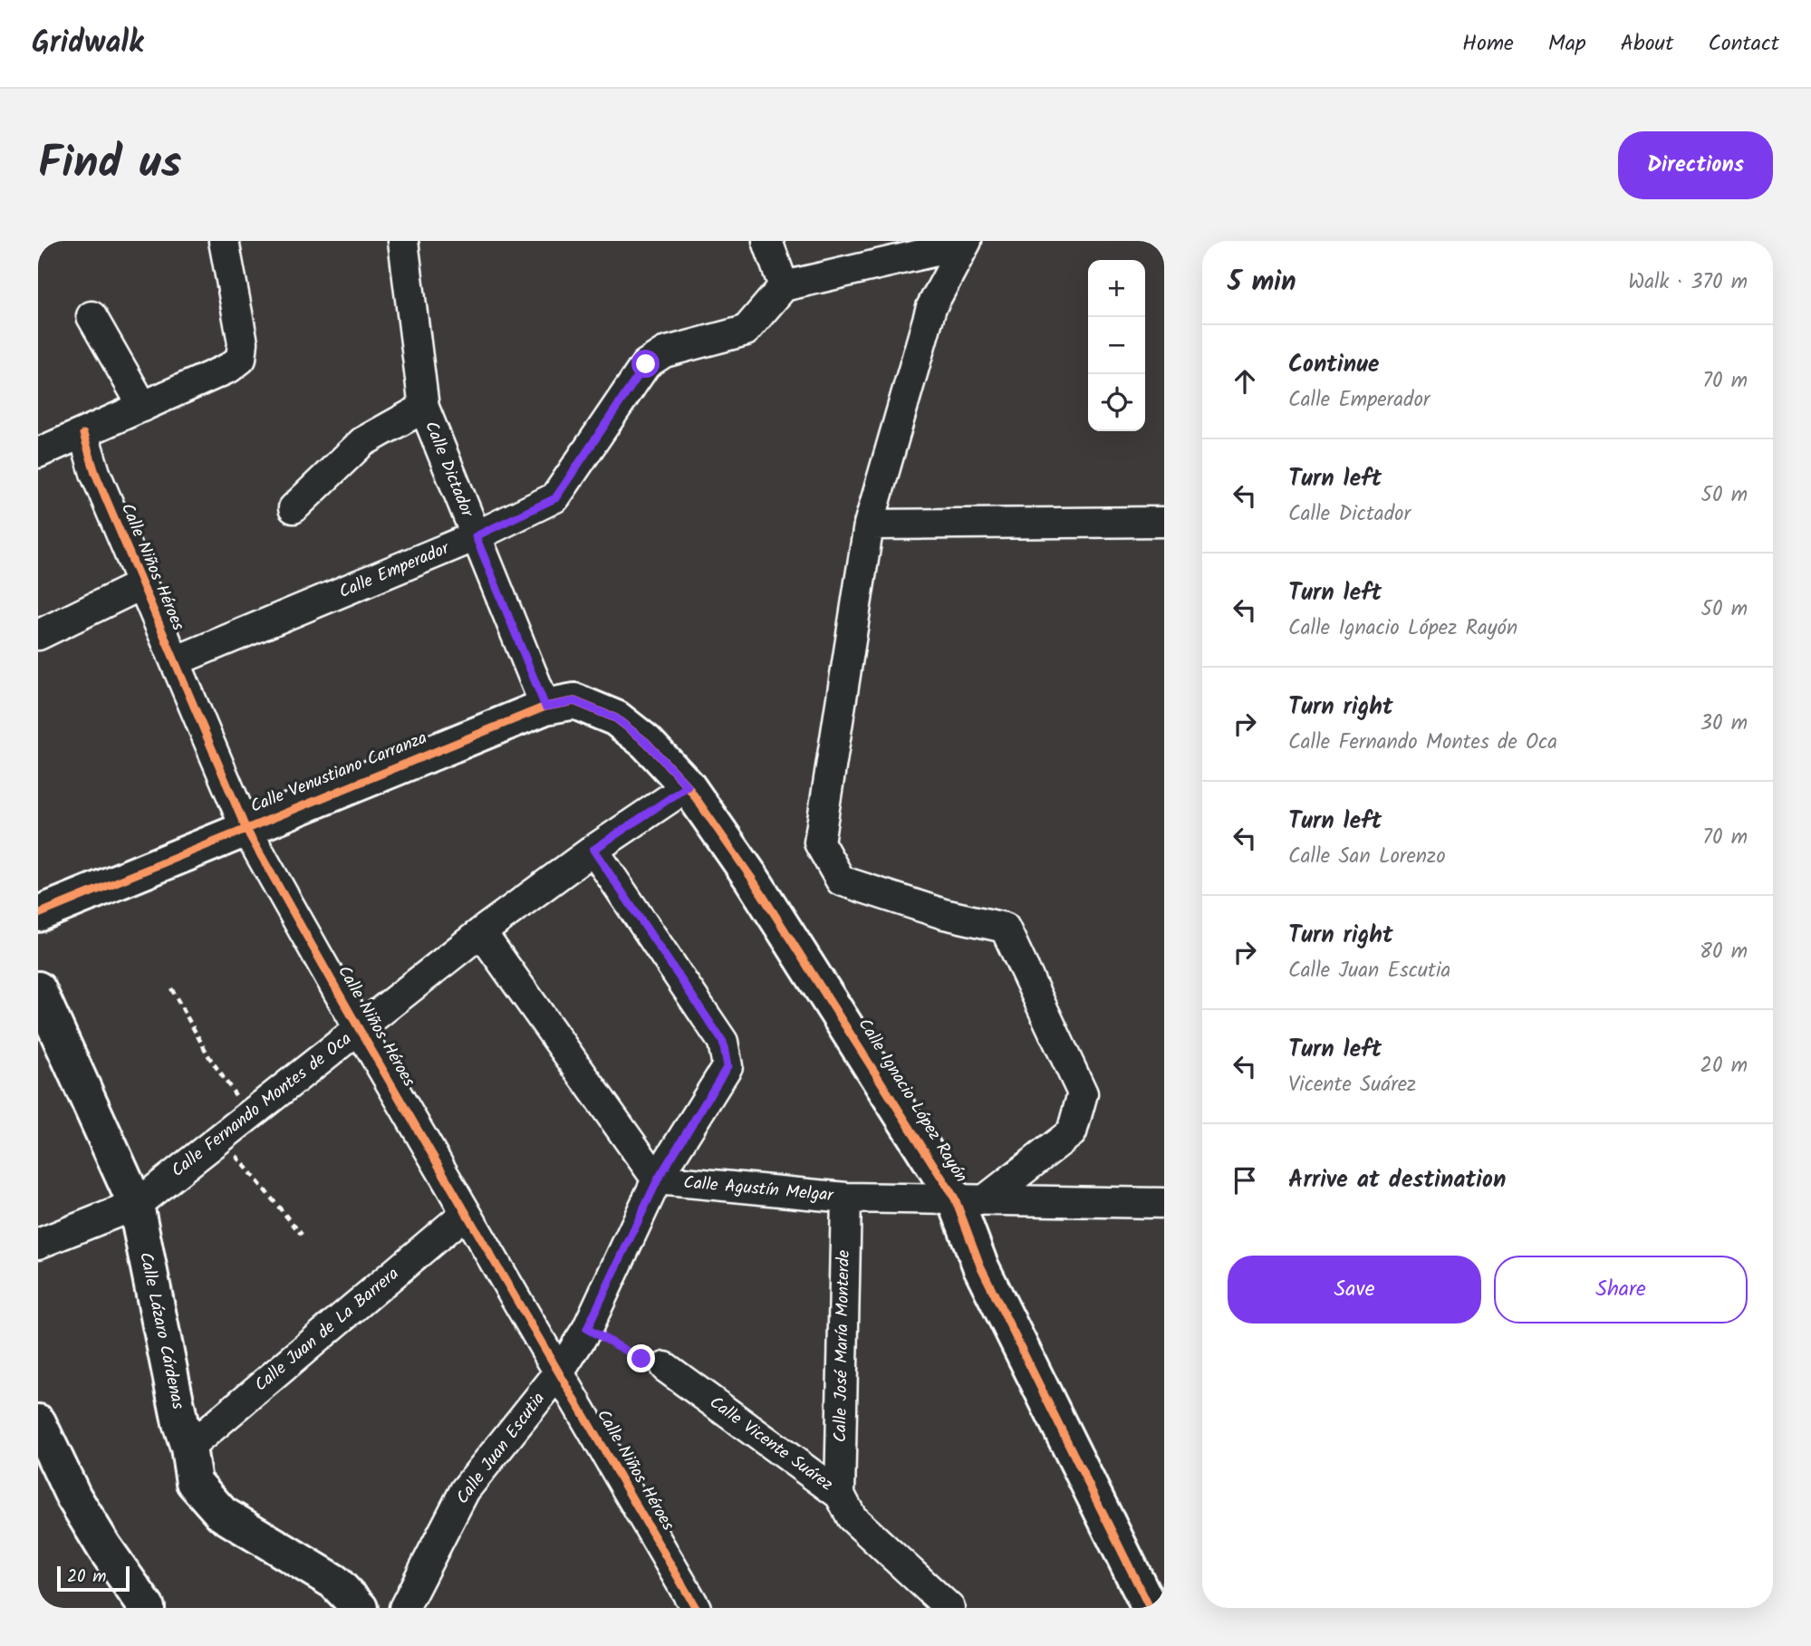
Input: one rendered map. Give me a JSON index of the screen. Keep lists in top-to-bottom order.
{
  "streets": {
    "street": [
      "Calle Dictador",
      "Calle Niños Héroes",
      "Calle Emperador",
      "Calle Venustiano Carranza",
      "Calle Ignacio López Rayón",
      "Calle Fernando Montes de Oca",
      "Calle Agustín Melgar",
      "Calle Juan de La Barrera",
      "Calle Lázaro Cárdenas",
      "Calle José María Monterde",
      "Calle Vicente Suárez",
      "Calle Juan Escutia"
    ]
  },
  "crossings": [
    ["Calle Dictador", "Calle Emperador"],
    ["Calle Dictador", "Calle Venustiano Carranza"],
    ["Calle Dictador", "Calle Ignacio López Rayón"],
    ["Calle Niños Héroes", "Calle Emperador"],
    ["Calle Niños Héroes", "Calle Venustiano Carranza"],
    ["Calle Niños Héroes", "Calle Fernando Montes de Oca"],
    ["Calle Niños Héroes", "Calle Juan de La Barrera"],
    ["Calle Niños Héroes", "Calle Juan Escutia"],
    ["Calle Venustiano Carranza", "Calle Ignacio López Rayón"],
    ["Calle Ignacio López Rayón", "Calle Fernando Montes de Oca"],
    ["Calle Ignacio López Rayón", "Calle Agustín Melgar"],
    ["Calle Fernando Montes de Oca", "Calle Lázaro Cárdenas"],
    ["Calle Fernando Montes de Oca", "Calle Juan Escutia"],
    ["Calle Agustín Melgar", "Calle José María Monterde"],
    ["Calle Agustín Melgar", "Calle Juan Escutia"],
    ["Calle Juan de La Barrera", "Calle Lázaro Cárdenas"],
    ["Calle José María Monterde", "Calle Vicente Suárez"]
  ],
  "scale_bar": "20 m",
  "page": {
    "header": "Gridwalk",
    "nav": [
      "Home",
      "Map",
      "About",
      "Contact"
    ],
    "title": "Find us",
    "buttons": [
      "Directions",
      ["Save", "Share"]
    ],
    "heading": ["5 min", "Walk · 370 m"],
    "map_buttons": ["+", "−"],
    "list": [
      ["Continue", "Calle Emperador", "70 m"],
      ["Turn left", "Calle Dictador", "50 m"],
      ["Turn left", "Calle Ignacio López Rayón", "50 m"],
      ["Turn right", "Calle Fernando Montes de Oca", "30 m"],
      ["Turn left", "Calle San Lorenzo", "70 m"],
      ["Turn right", "Calle Juan Escutia", "80 m"],
      ["Turn left", "Vicente Suárez", "20 m"],
      "Arrive at destination"
    ],
    "scale": "20 m"
  }
}
